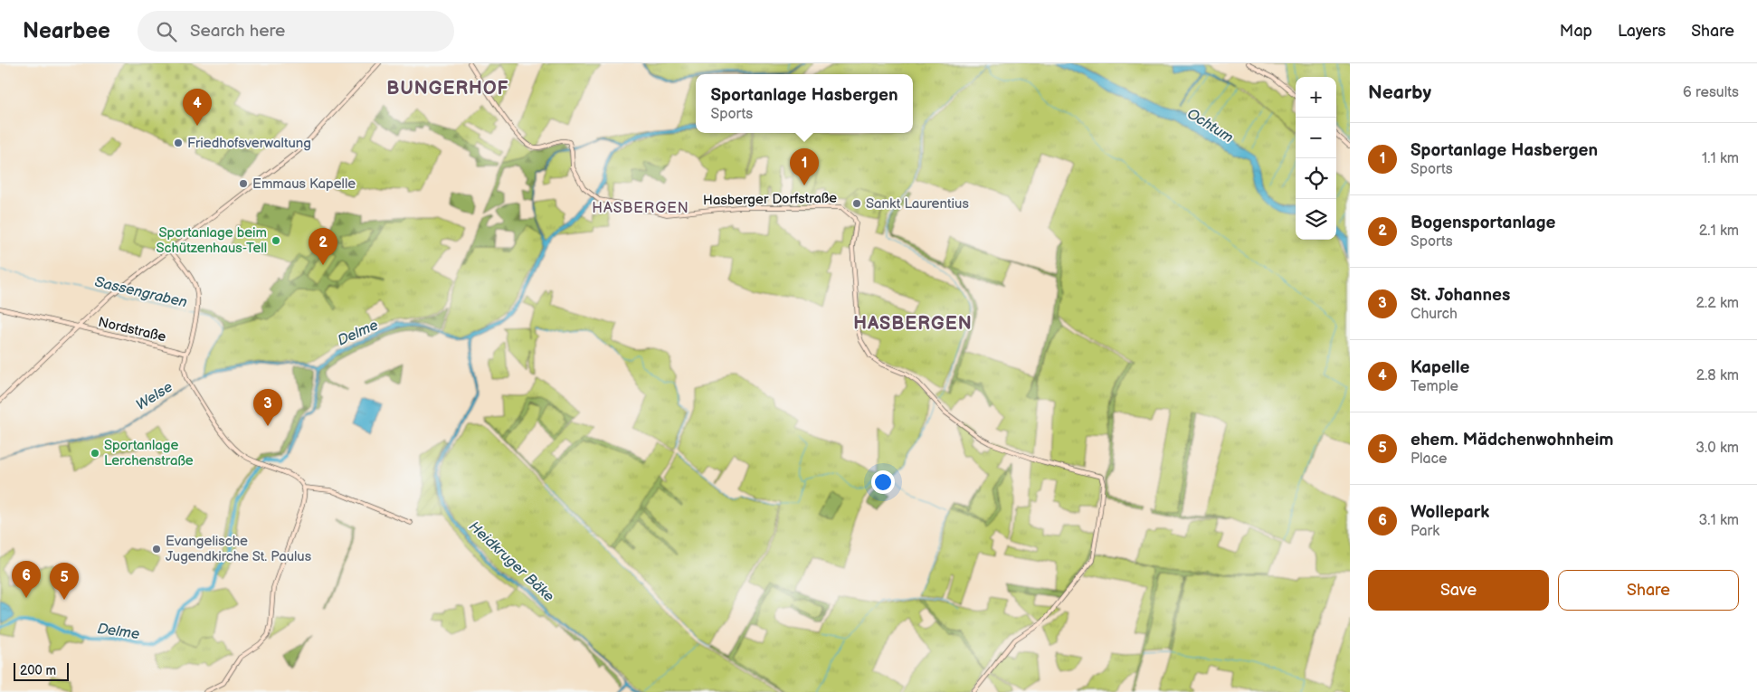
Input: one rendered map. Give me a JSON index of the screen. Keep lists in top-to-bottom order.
{
  "streets": {
    "street": ["Hasberger Dorfstraße", "Nordstraße"]
  },
  "districts": ["BUNGERHOF", "HASBERGEN", "HASBERGEN"],
  "water": [
    "Ochtum",
    "Sassengraben",
    "Delme",
    "Welse",
    "Heidkruger Bäke"
  ],
  "places": [
    "Friedhofsverwaltung",
    "Emmaus Kapelle",
    "Sankt Laurentius",
    "Sportanlage beim Schützenhaus-Tell",
    "Sportanlage Lerchenstraße",
    "Evangelische Jugendkirche St. Paulus"
  ],
  "scale_bar": "200 m",
  "page": {
    "header": "Nearbee",
    "search": "Search here",
    "nav": ["Map", "Layers", "Share"],
    "heading": ["Nearby", "6 results"],
    "popup": ["Sportanlage Hasbergen", "Sports"],
    "map_buttons": ["+", "−"],
    "pins": [
      "4",
      "1",
      "2",
      "3",
      "6",
      "5"
    ],
    "list": [
      {
        "mark": "1",
        "name": "Sportanlage Hasbergen",
        "note": "Sports",
        "value": "1.1 km"
      },
      {
        "mark": "2",
        "name": "Bogensportanlage",
        "note": "Sports",
        "value": "2.1 km"
      },
      {
        "mark": "3",
        "name": "St. Johannes",
        "note": "Church",
        "value": "2.2 km"
      },
      {
        "mark": "4",
        "name": "Kapelle",
        "note": "Temple",
        "value": "2.8 km"
      },
      {
        "mark": "5",
        "name": "ehem. Mädchenwohnheim",
        "note": "Place",
        "value": "3.0 km"
      },
      {
        "mark": "6",
        "name": "Wollepark",
        "note": "Park",
        "value": "3.1 km"
      }
    ],
    "buttons": ["Save", "Share"],
    "scale": "200 m"
  }
}
